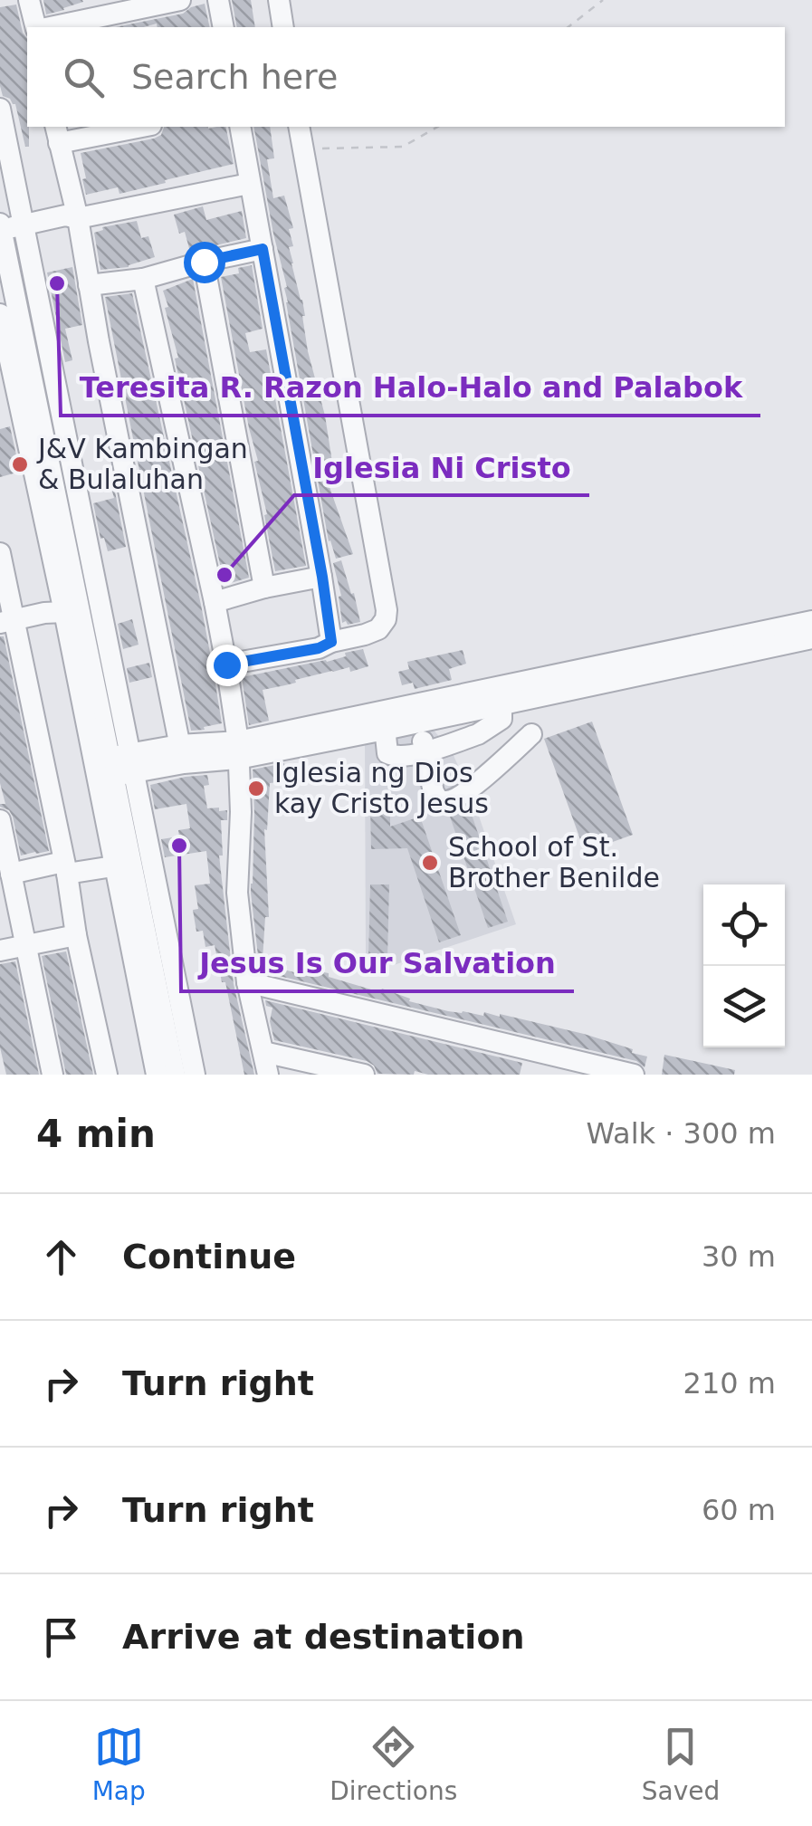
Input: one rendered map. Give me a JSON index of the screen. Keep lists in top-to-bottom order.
{
  "places": [
    "Teresita R. Razon Halo-Halo and Palabok",
    "J&V Kambingan & Bulaluhan",
    "Iglesia Ni Cristo",
    "Iglesia ng Dios kay Cristo Jesus",
    "Jesus Is Our Salvation",
    "School of St. Brother Benilde"
  ],
  "page": {
    "search": "Search here",
    "heading": ["4 min", "Walk · 300 m"],
    "list": [
      ["Continue", "30 m"],
      ["Turn right", "210 m"],
      ["Turn right", "60 m"],
      "Arrive at destination"
    ],
    "nav": ["Map", "Directions", "Saved"]
  }
}
